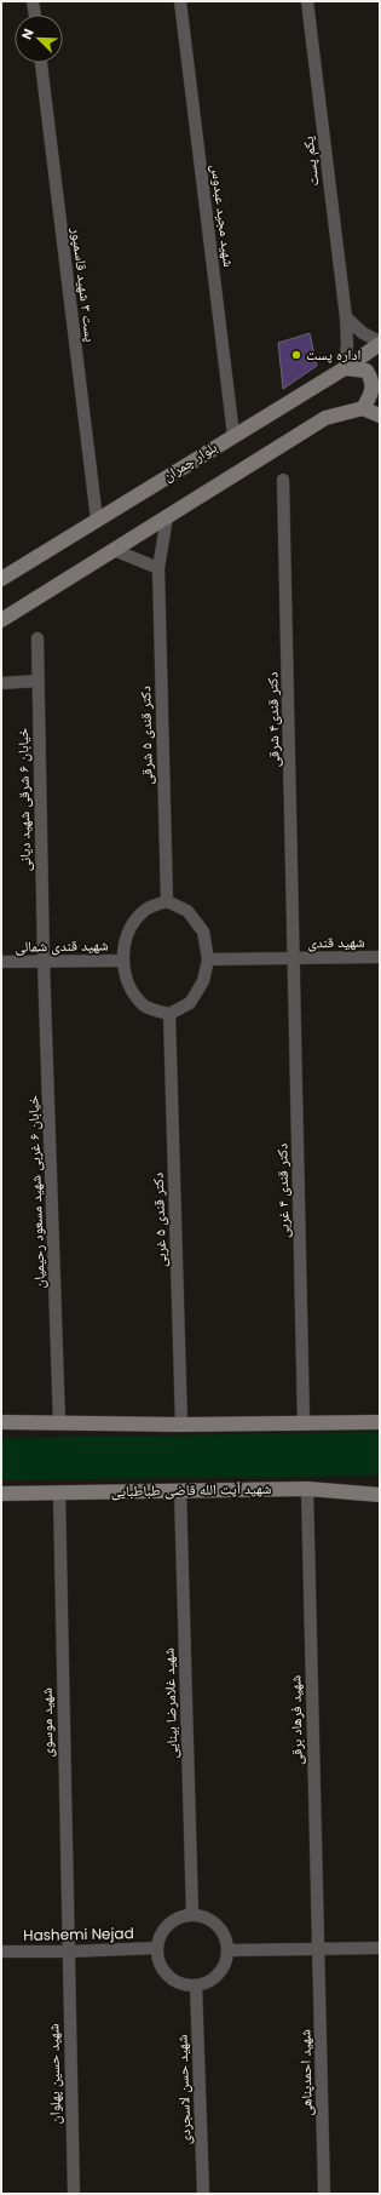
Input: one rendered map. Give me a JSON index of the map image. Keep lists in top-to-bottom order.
{
  "streets": {
    "main road": ["بلوار چمران", "شهید آیت الله قاضی طباطبایی"],
    "street": [
      "یکم پست",
      "شهید مجید عبدوس",
      "پست ۳ شهید قاسمپور",
      "دکتر قندی۴ شرقی",
      "دکتر قندی ۵ شرقی",
      "خیابان ۶ شرقی شهید دیانی",
      "شهید قندی",
      "شهید قندی شمالی",
      "دکتر قندی ۴ غربی",
      "خیابان ۶ غربی شهید مسعود رحیمیان",
      "دکتر قندی ۵ غربی",
      "شهید غلامرضا بینایی",
      "شهید فرهاد برقی",
      "شهید موسوی",
      "Hashemi Nejad",
      "شهید احمدپناهی",
      "شهید حسین پهلوان",
      "شهید حسن لاسجردی"
    ]
  },
  "crossings": [
    ["یکم پست", "بلوار چمران"],
    ["شهید مجید عبدوس", "بلوار چمران"],
    ["پست ۳ شهید قاسمپور", "بلوار چمران"],
    ["دکتر قندی۴ شرقی", "شهید قندی"],
    ["دکتر قندی۴ شرقی", "دکتر قندی ۴ غربی"],
    ["دکتر قندی ۵ شرقی", "شهید قندی"],
    ["دکتر قندی ۵ شرقی", "شهید قندی شمالی"],
    ["دکتر قندی ۵ شرقی", "دکتر قندی ۵ غربی"],
    ["خیابان ۶ شرقی شهید دیانی", "شهید قندی شمالی"],
    ["خیابان ۶ شرقی شهید دیانی", "خیابان ۶ غربی شهید مسعود رحیمیان"],
    ["شهید قندی", "شهید قندی شمالی"],
    ["شهید قندی", "دکتر قندی ۴ غربی"],
    ["شهید قندی", "دکتر قندی ۵ غربی"],
    ["شهید قندی شمالی", "خیابان ۶ غربی شهید مسعود رحیمیان"],
    ["شهید قندی شمالی", "دکتر قندی ۵ غربی"],
    ["شهید آیت الله قاضی طباطبایی", "شهید غلامرضا بینایی"],
    ["شهید آیت الله قاضی طباطبایی", "شهید فرهاد برقی"],
    ["شهید آیت الله قاضی طباطبایی", "شهید موسوی"],
    ["شهید غلامرضا بینایی", "Hashemi Nejad"],
    ["شهید غلامرضا بینایی", "شهید حسن لاسجردی"],
    ["شهید فرهاد برقی", "شهید احمدپناهی"],
    ["شهید موسوی", "Hashemi Nejad"],
    ["شهید موسوی", "شهید حسین پهلوان"],
    ["Hashemi Nejad", "شهید حسین پهلوان"],
    ["Hashemi Nejad", "شهید حسن لاسجردی"]
  ],
  "places": ["اداره پست"],
  "north": "top left"
}
